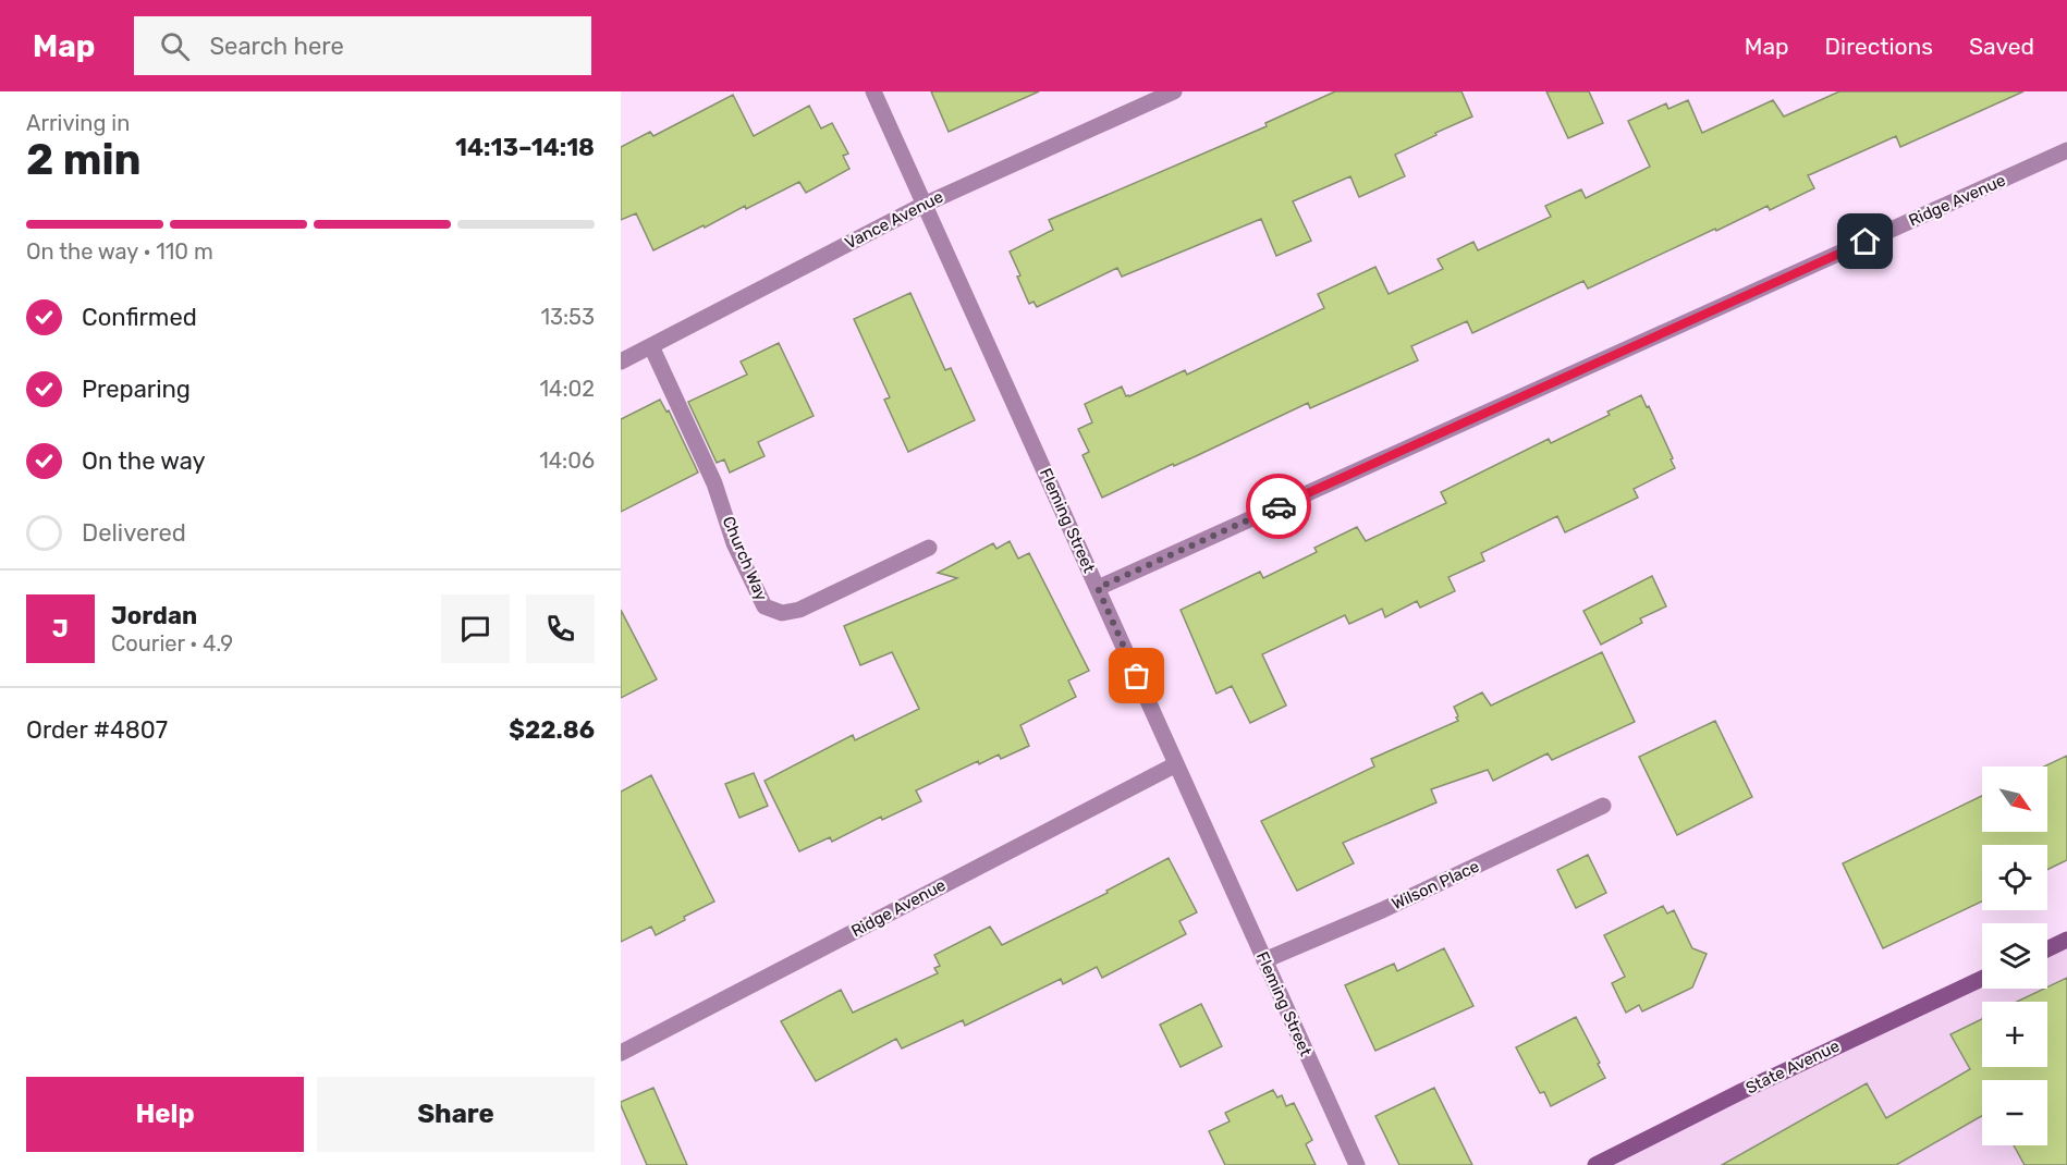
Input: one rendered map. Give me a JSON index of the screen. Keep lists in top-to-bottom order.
{
  "streets": {
    "street": [
      "Ridge Avenue",
      "Vance Avenue",
      "Fleming Street",
      "Church Way",
      "Wilson Place",
      "State Avenue"
    ]
  },
  "crossings": [
    ["Ridge Avenue", "Fleming Street"],
    ["Vance Avenue", "Fleming Street"],
    ["Vance Avenue", "Church Way"],
    ["Fleming Street", "Wilson Place"]
  ],
  "north": "bottom right",
  "page": {
    "header": "Map",
    "search": "Search here",
    "nav": ["Map", "Directions", "Saved"],
    "heading": ["2 min", "Arriving in", "14:13–14:18"],
    "panel": [
      "Jordan",
      "Courier · 4.9",
      "Order #4807",
      "$22.86"
    ],
    "bar": "On the way · 110 m",
    "list": [
      ["Confirmed", "13:53"],
      ["Preparing", "14:02"],
      ["On the way", "14:06"],
      "Delivered"
    ],
    "round": "J",
    "map_buttons": ["+", "−"],
    "buttons": ["Help", "Share"]
  }
}
